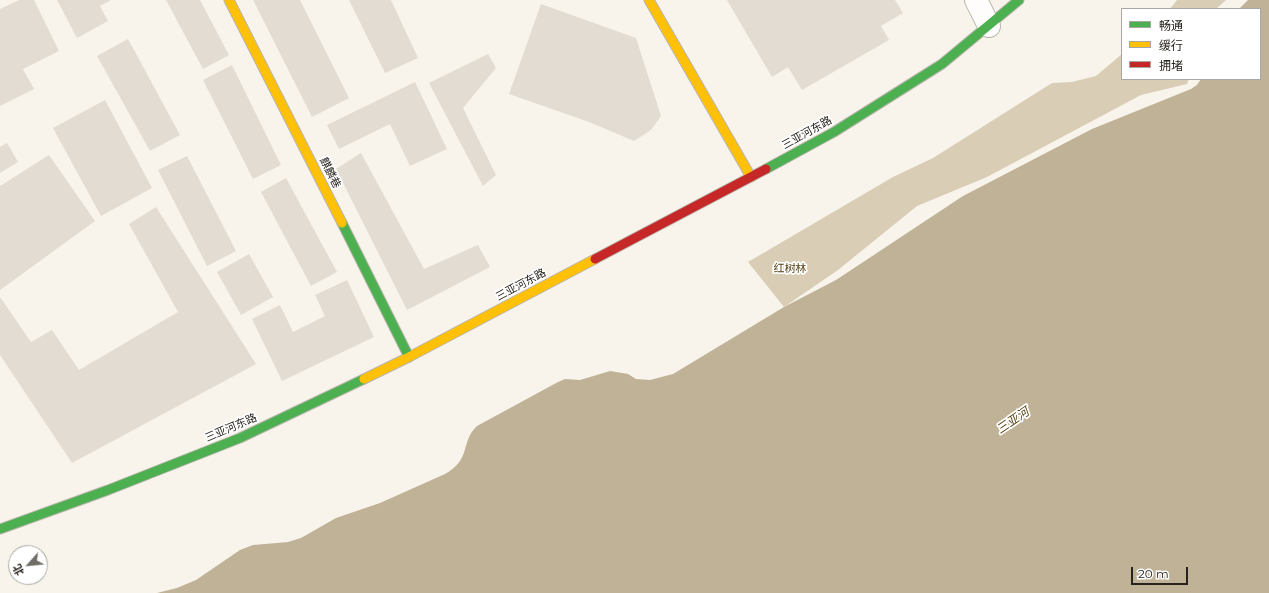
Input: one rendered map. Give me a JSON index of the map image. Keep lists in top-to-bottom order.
{
  "streets": {
    "street": ["三亚河东路", "麒麟巷"]
  },
  "crossings": [
    ["三亚河东路", "麒麟巷"]
  ],
  "water": ["三亚河"],
  "parks": ["红树林"],
  "legend": ["畅通", "缓行", "拥堵"],
  "scale_bar": "20 m",
  "north": "bottom left"
}
